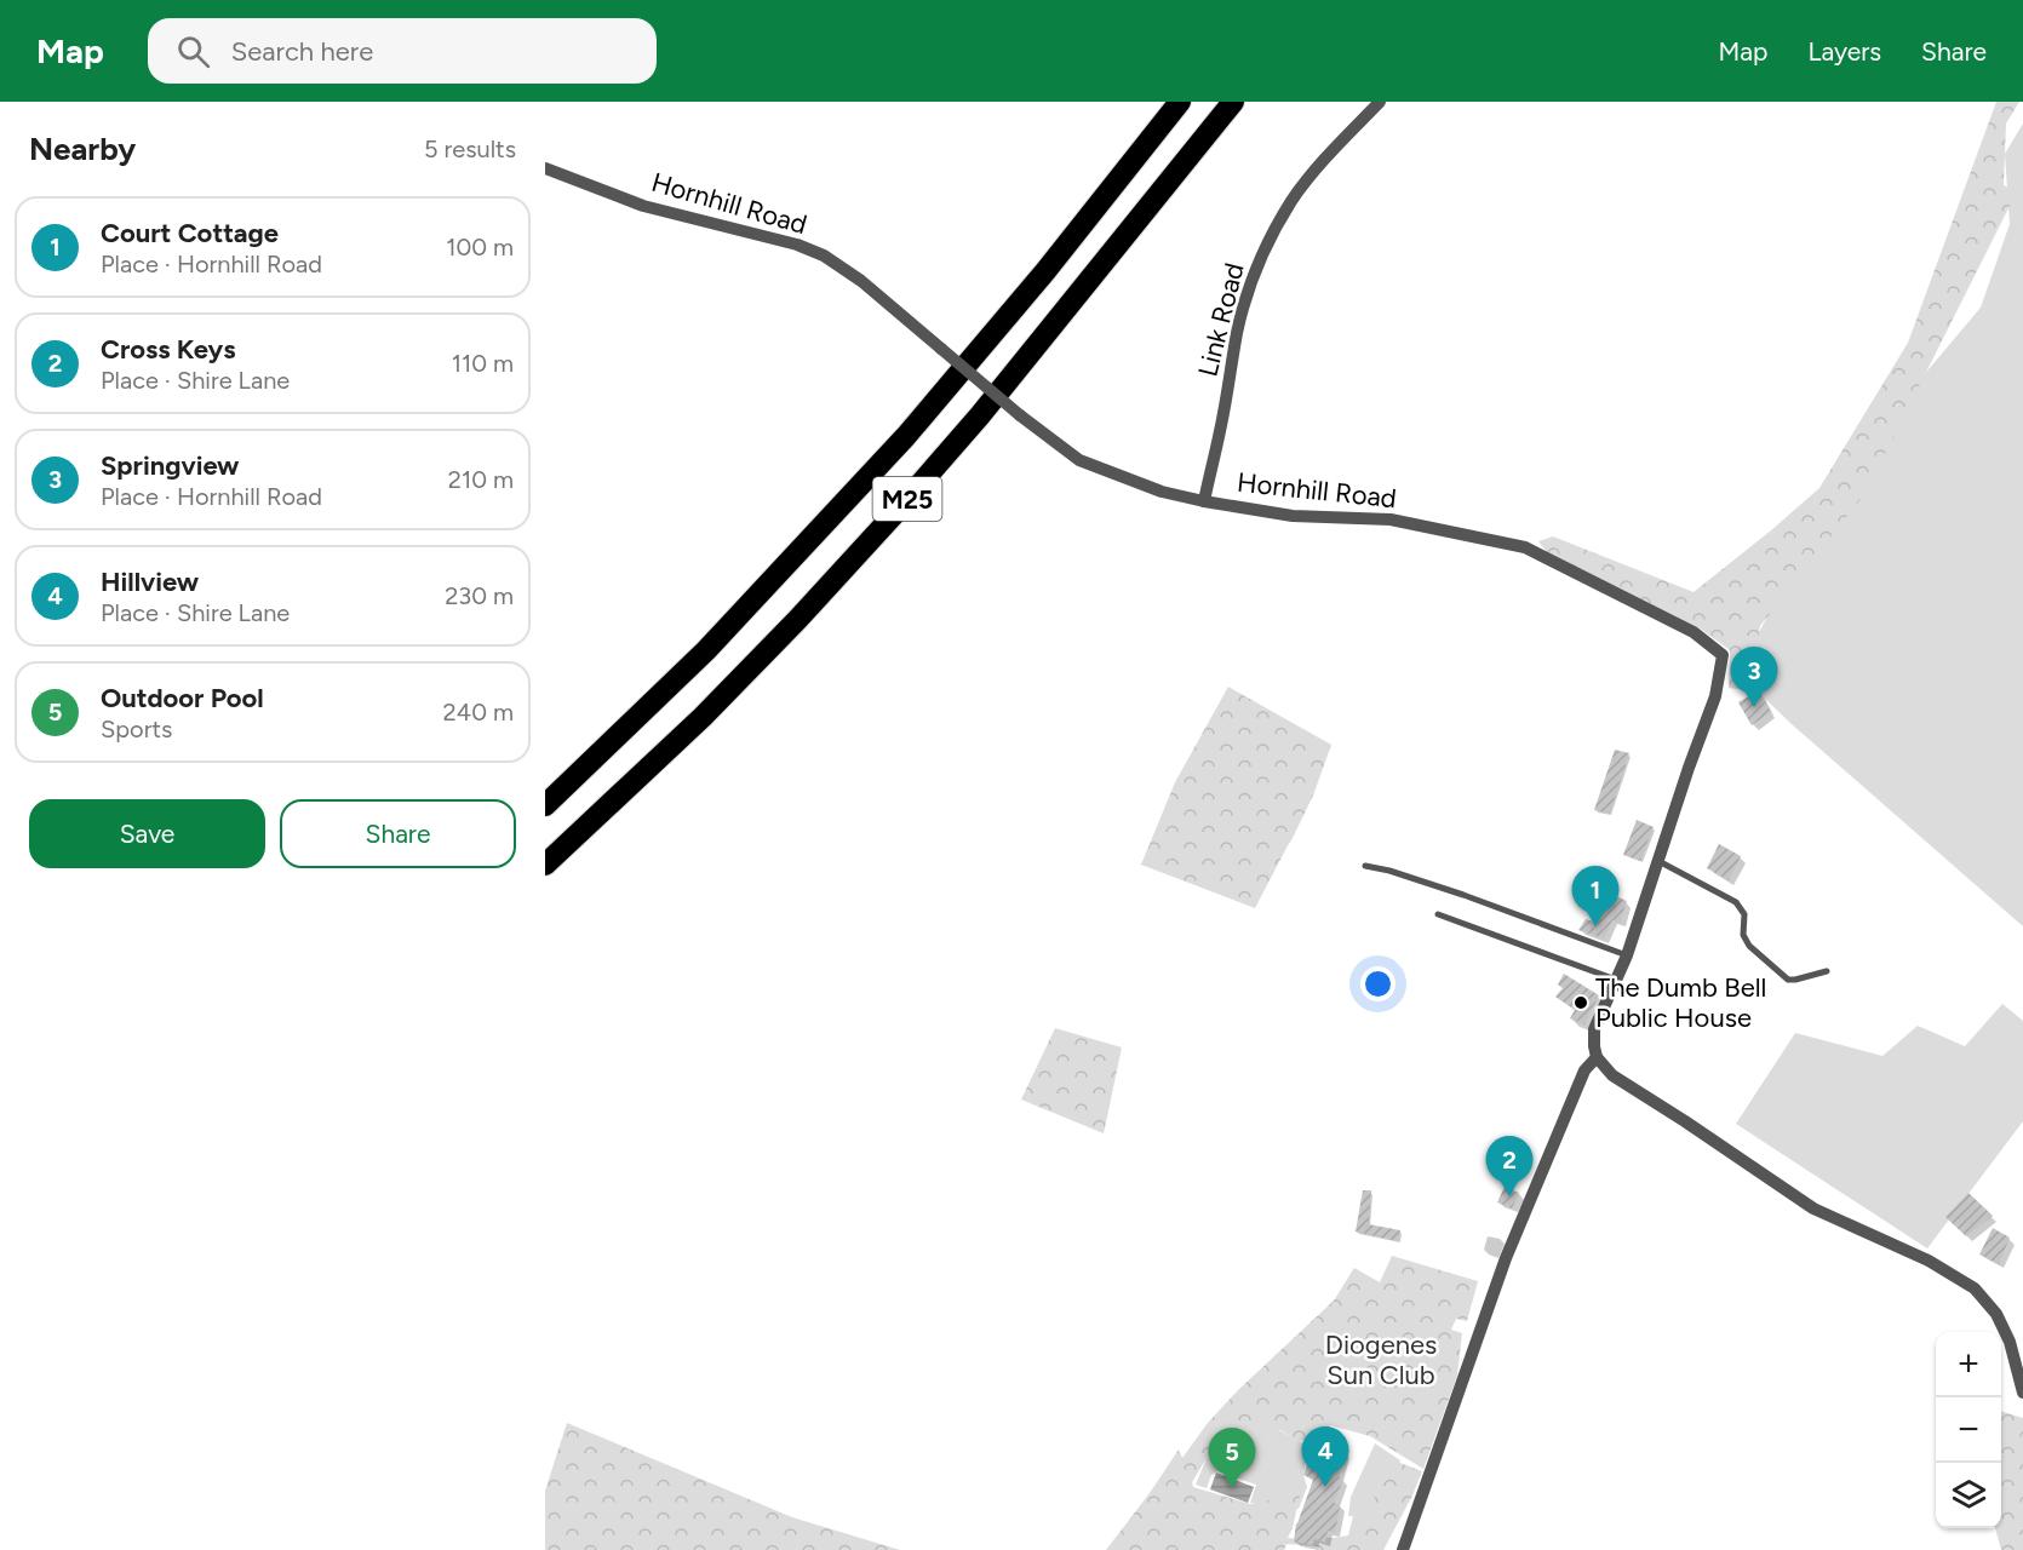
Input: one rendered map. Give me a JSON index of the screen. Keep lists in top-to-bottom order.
{
  "streets": {
    "highway": ["M25"],
    "street": ["Hornhill Road", "Link Road"]
  },
  "crossings": [
    ["Hornhill Road", "Link Road"]
  ],
  "parks": ["Diogenes Sun Club"],
  "places": ["The Dumb Bell Public House"],
  "page": {
    "header": "Map",
    "search": "Search here",
    "nav": ["Map", "Layers", "Share"],
    "heading": ["Nearby", "5 results"],
    "list": [
      {
        "mark": "1",
        "name": "Court Cottage",
        "note": "Place · Hornhill Road",
        "value": "100 m"
      },
      {
        "mark": "2",
        "name": "Cross Keys",
        "note": "Place · Shire Lane",
        "value": "110 m"
      },
      {
        "mark": "3",
        "name": "Springview",
        "note": "Place · Hornhill Road",
        "value": "210 m"
      },
      {
        "mark": "4",
        "name": "Hillview",
        "note": "Place · Shire Lane",
        "value": "230 m"
      },
      {
        "mark": "5",
        "name": "Outdoor Pool",
        "note": "Sports",
        "value": "240 m"
      }
    ],
    "pins": [
      "3",
      "1",
      "2",
      "4",
      "5"
    ],
    "buttons": ["Save", "Share"],
    "map_buttons": ["+", "−"]
  }
}
